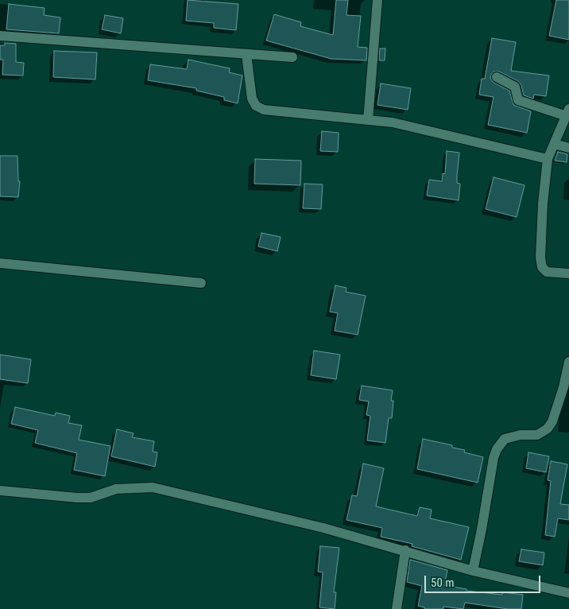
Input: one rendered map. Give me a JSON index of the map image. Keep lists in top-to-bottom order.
{
  "scale_bar": "50 m"
}
